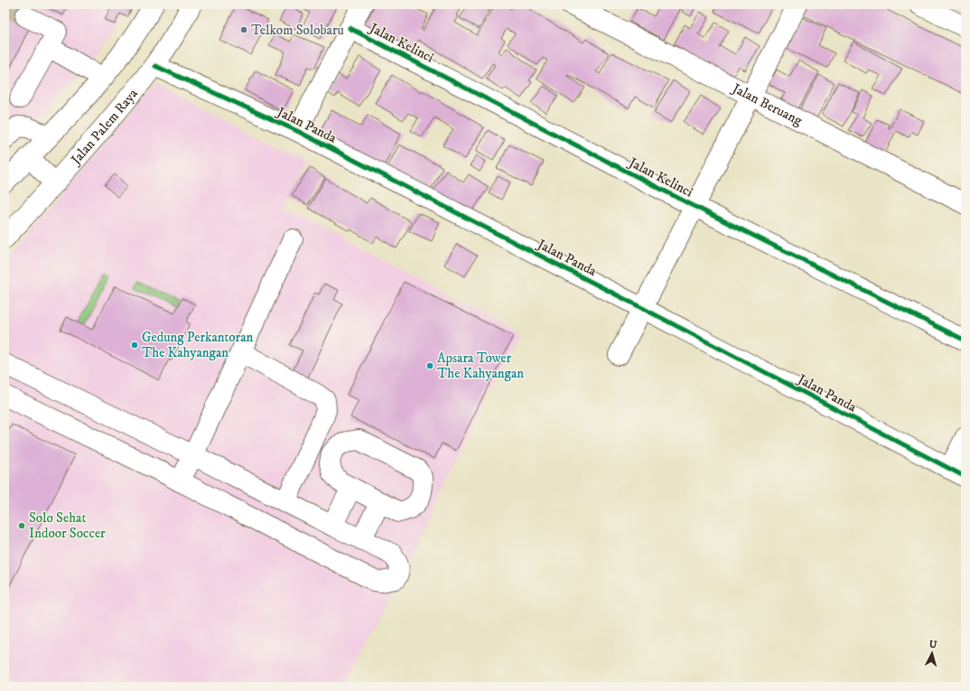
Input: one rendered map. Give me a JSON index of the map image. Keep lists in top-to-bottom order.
{
  "streets": {
    "street": [
      "Jalan Kelinci",
      "Jalan Beruang",
      "Jalan Panda",
      "Jalan Palem Raya"
    ]
  },
  "crossings": [
    ["Jalan Panda", "Jalan Palem Raya"]
  ],
  "places": [
    "Telkom Solobaru",
    "Gedung Perkantoran The Kahyangan",
    "Apsara Tower The Kahyangan",
    "Solo Sehat Indoor Soccer"
  ],
  "north": "top"
}
